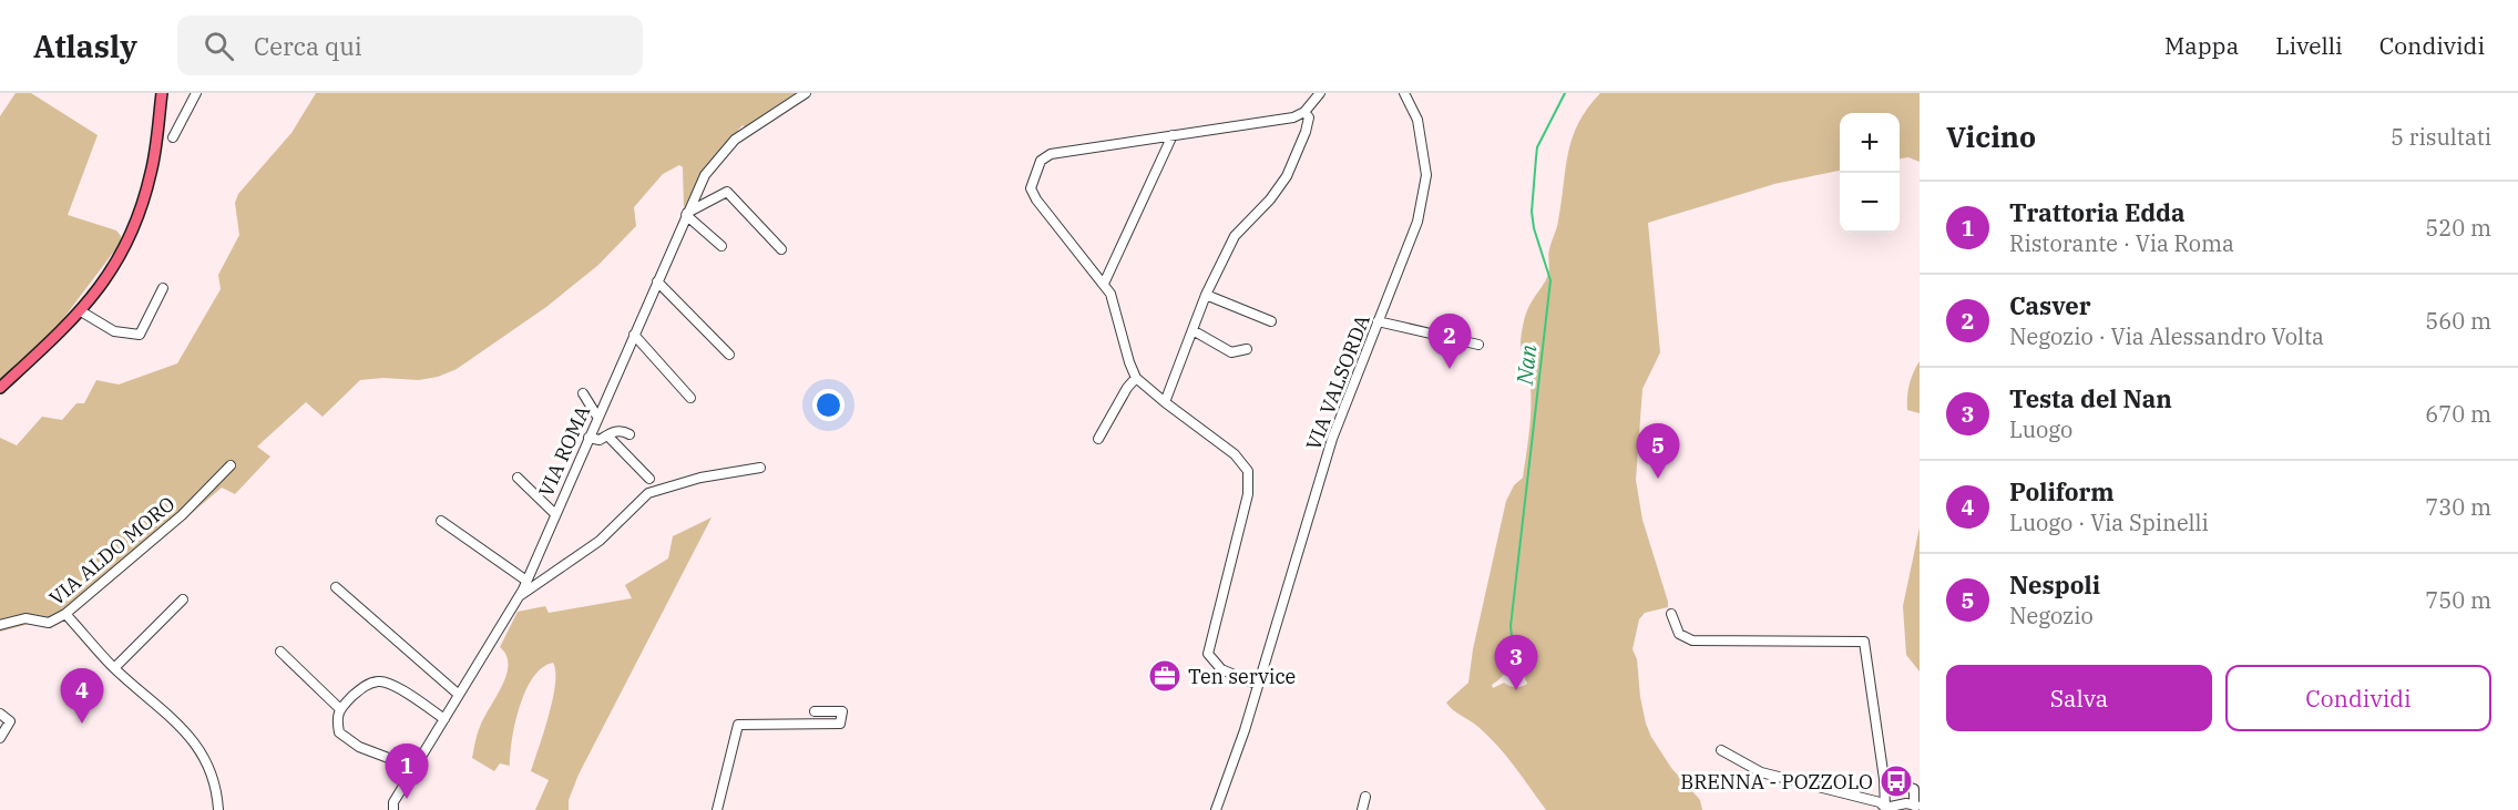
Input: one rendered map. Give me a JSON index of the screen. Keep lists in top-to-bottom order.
{
  "streets": {
    "street": ["VIA VALSORDA", "VIA ROMA", "VIA ALDO MORO"]
  },
  "water": ["Nan"],
  "places": {
    "office": ["Ten service"],
    "bus stop": ["BRENNA - POZZOLO"]
  },
  "page": {
    "header": "Atlasly",
    "search": "Cerca qui",
    "nav": ["Mappa", "Livelli", "Condividi"],
    "heading": ["Vicino", "5 risultati"],
    "map_buttons": ["+", "−"],
    "list": [
      {
        "mark": "1",
        "name": "Trattoria Edda",
        "note": "Ristorante · Via Roma",
        "value": "520 m"
      },
      {
        "mark": "2",
        "name": "Casver",
        "note": "Negozio · Via Alessandro Volta",
        "value": "560 m"
      },
      {
        "mark": "3",
        "name": "Testa del Nan",
        "note": "Luogo",
        "value": "670 m"
      },
      {
        "mark": "4",
        "name": "Poliform",
        "note": "Luogo · Via Spinelli",
        "value": "730 m"
      },
      {
        "mark": "5",
        "name": "Nespoli",
        "note": "Negozio",
        "value": "750 m"
      }
    ],
    "pins": [
      "2",
      "5",
      "3",
      "4",
      "1"
    ],
    "buttons": ["Salva", "Condividi"]
  }
}
